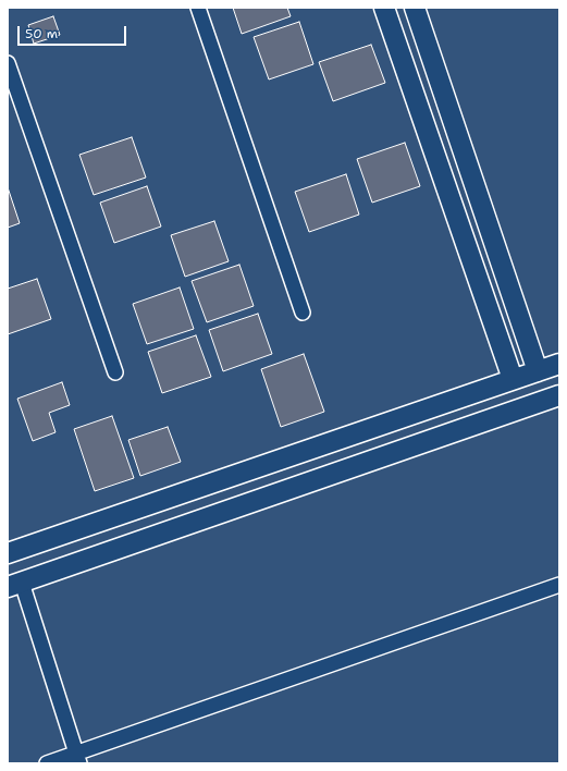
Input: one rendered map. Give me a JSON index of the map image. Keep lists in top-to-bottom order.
{
  "scale_bar": "50 m"
}
